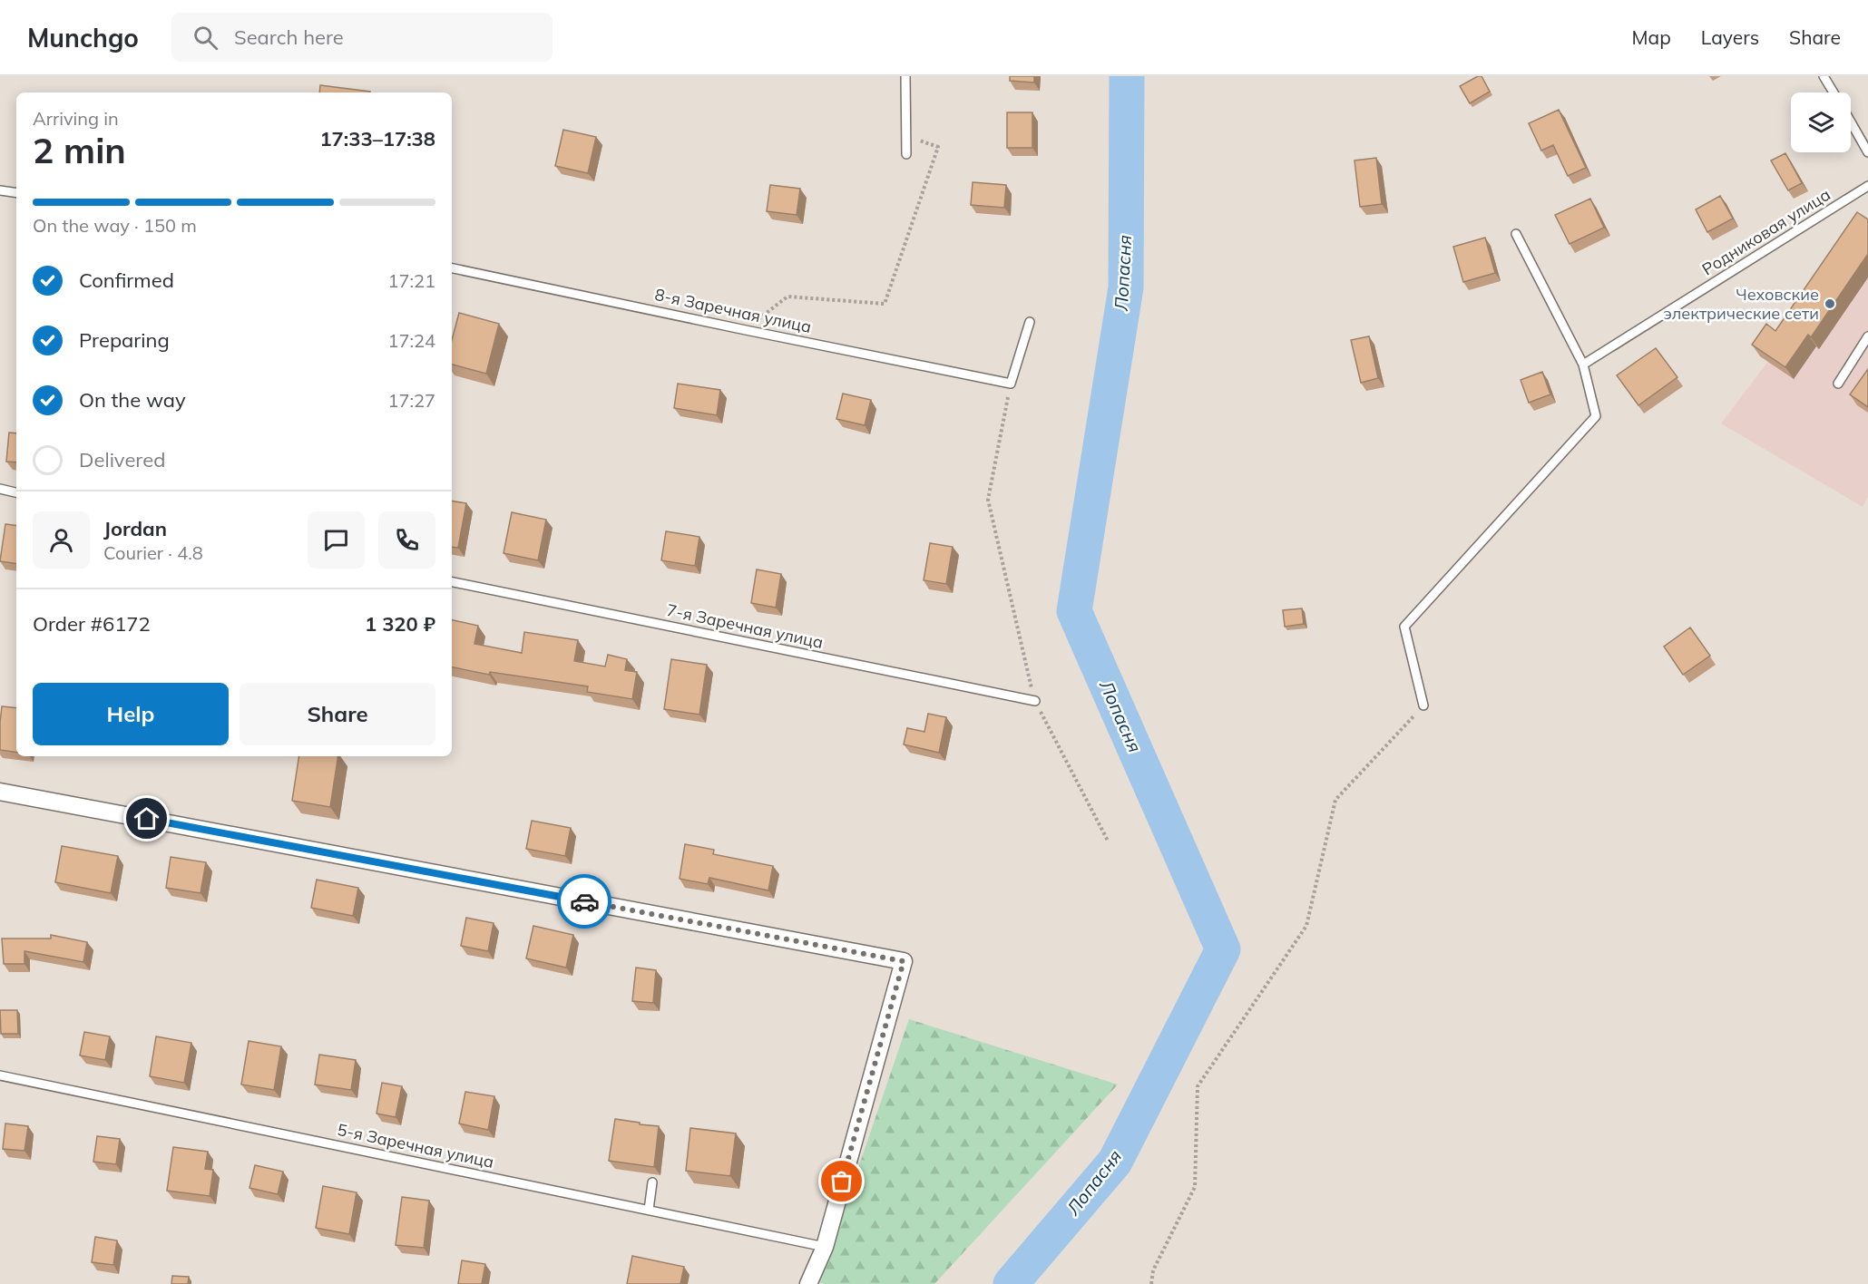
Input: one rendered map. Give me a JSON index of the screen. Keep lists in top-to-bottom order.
{
  "streets": {
    "lane": [
      "Родниковая улица",
      "8-я Заречная улица",
      "7-я Заречная улица",
      "5-я Заречная улица"
    ]
  },
  "water": ["Лопасня"],
  "places": ["Чеховские электрические сети"],
  "page": {
    "header": "Munchgo",
    "search": "Search here",
    "nav": ["Map", "Layers", "Share"],
    "heading": ["2 min", "Arriving in", "17:33–17:38"],
    "panel": [
      "Jordan",
      "Courier · 4.8",
      "Order #6172",
      "1 320 ₽"
    ],
    "bar": "On the way · 150 m",
    "list": [
      ["Confirmed", "17:21"],
      ["Preparing", "17:24"],
      ["On the way", "17:27"],
      "Delivered"
    ],
    "buttons": ["Help", "Share"]
  }
}
